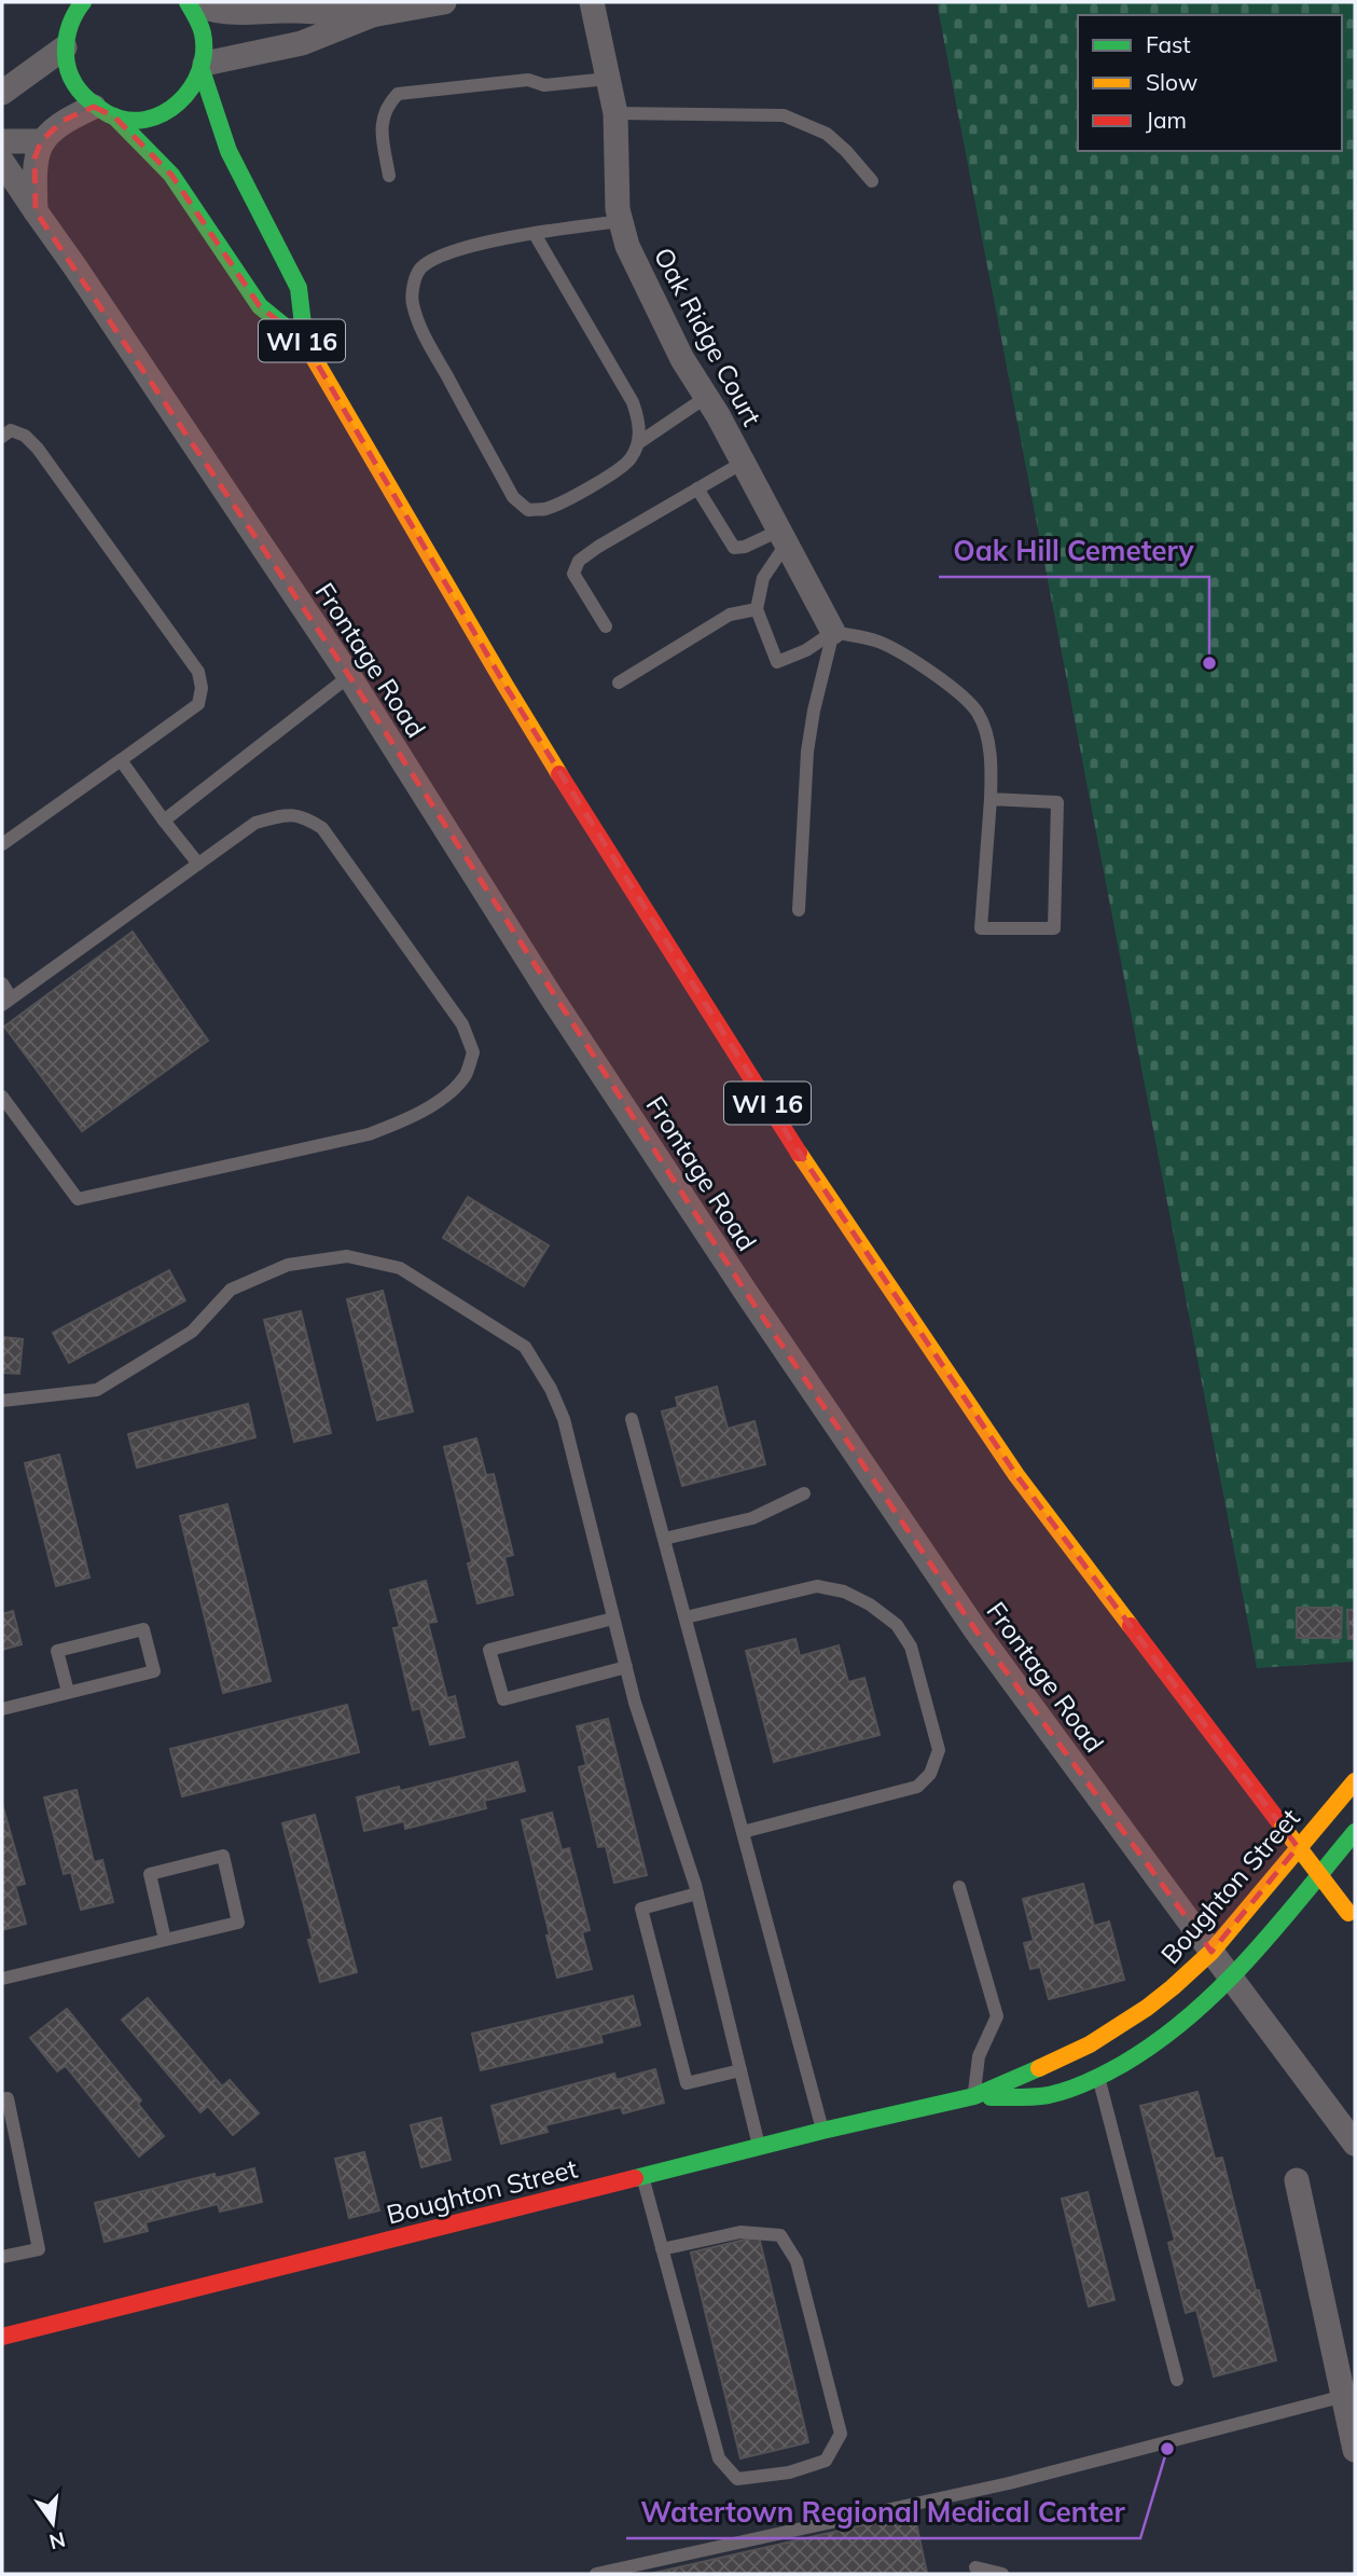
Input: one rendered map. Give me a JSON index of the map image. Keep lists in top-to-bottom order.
{
  "streets": {
    "main road": ["WI 16", "Boughton Street"],
    "street": ["Oak Ridge Court", "Frontage Road"]
  },
  "crossings": [
    ["Frontage Road", "Boughton Street"]
  ],
  "places": ["Oak Hill Cemetery", "Watertown Regional Medical Center"],
  "legend": ["Fast", "Slow", "Jam"],
  "north": "bottom"
}
